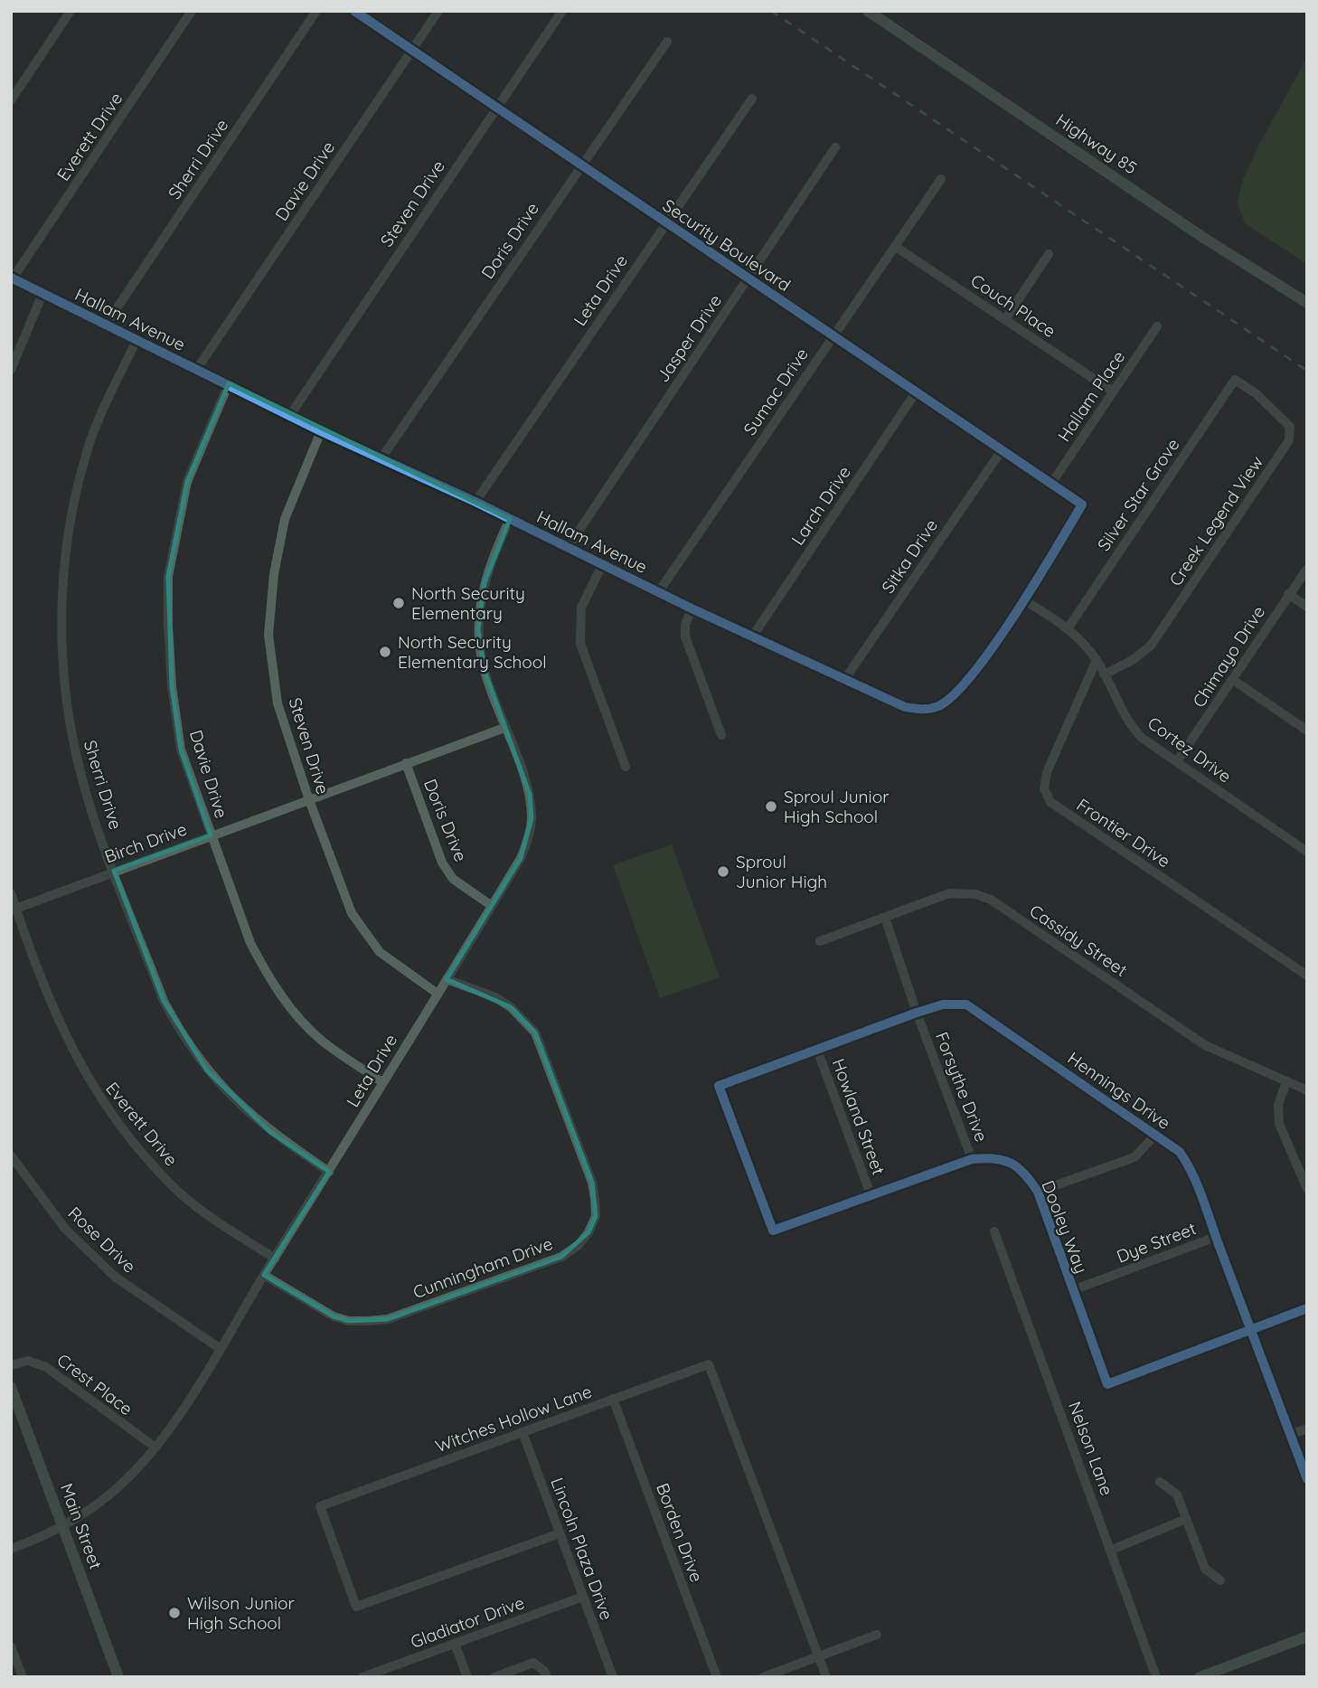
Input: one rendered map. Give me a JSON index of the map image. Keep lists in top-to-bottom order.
{
  "streets": {
    "main road": ["Highway 85", "Main Street"],
    "street": [
      "Everett Drive",
      "Sherri Drive",
      "Davie Drive",
      "Steven Drive",
      "Doris Drive",
      "Security Boulevard",
      "Leta Drive",
      "Couch Place",
      "Hallam Avenue",
      "Jasper Drive",
      "Sumac Drive",
      "Hallam Place",
      "Silver Star Grove",
      "Larch Drive",
      "Creek Legend View",
      "Sitka Drive",
      "Chimayo Drive",
      "Cortez Drive",
      "Frontier Drive",
      "Birch Drive",
      "Cassidy Street",
      "Forsythe Drive",
      "Hennings Drive",
      "Howland Street",
      "Dooley Way",
      "Rose Drive",
      "Dye Street",
      "Cunningham Drive",
      "Crest Place",
      "Witches Hollow Lane",
      "Nelson Lane",
      "Borden Drive",
      "Lincoln Plaza Drive",
      "Gladiator Drive"
    ]
  },
  "crossings": [
    ["Everett Drive", "Leta Drive"],
    ["Everett Drive", "Hallam Avenue"],
    ["Everett Drive", "Birch Drive"],
    ["Sherri Drive", "Leta Drive"],
    ["Sherri Drive", "Hallam Avenue"],
    ["Sherri Drive", "Birch Drive"],
    ["Davie Drive", "Security Boulevard"],
    ["Davie Drive", "Leta Drive"],
    ["Davie Drive", "Hallam Avenue"],
    ["Davie Drive", "Birch Drive"],
    ["Steven Drive", "Security Boulevard"],
    ["Steven Drive", "Leta Drive"],
    ["Steven Drive", "Hallam Avenue"],
    ["Steven Drive", "Birch Drive"],
    ["Doris Drive", "Security Boulevard"],
    ["Doris Drive", "Leta Drive"],
    ["Doris Drive", "Hallam Avenue"],
    ["Doris Drive", "Birch Drive"],
    ["Security Boulevard", "Leta Drive"],
    ["Security Boulevard", "Hallam Avenue"],
    ["Security Boulevard", "Jasper Drive"],
    ["Security Boulevard", "Sumac Drive"],
    ["Security Boulevard", "Hallam Place"],
    ["Security Boulevard", "Larch Drive"],
    ["Security Boulevard", "Sitka Drive"],
    ["Leta Drive", "Hallam Avenue"],
    ["Leta Drive", "Birch Drive"],
    ["Leta Drive", "Rose Drive"],
    ["Leta Drive", "Cunningham Drive"],
    ["Leta Drive", "Crest Place"],
    ["Leta Drive", "Main Street"],
    ["Couch Place", "Sumac Drive"],
    ["Couch Place", "Hallam Place"],
    ["Hallam Avenue", "Jasper Drive"],
    ["Hallam Avenue", "Sumac Drive"],
    ["Hallam Avenue", "Larch Drive"],
    ["Hallam Avenue", "Sitka Drive"],
    ["Hallam Avenue", "Cortez Drive"],
    ["Silver Star Grove", "Creek Legend View"],
    ["Silver Star Grove", "Cortez Drive"],
    ["Creek Legend View", "Cortez Drive"],
    ["Chimayo Drive", "Cortez Drive"],
    ["Cortez Drive", "Frontier Drive"],
    ["Cassidy Street", "Forsythe Drive"],
    ["Forsythe Drive", "Hennings Drive"],
    ["Forsythe Drive", "Dooley Way"],
    ["Hennings Drive", "Howland Street"],
    ["Hennings Drive", "Dooley Way"],
    ["Hennings Drive", "Dye Street"],
    ["Howland Street", "Dooley Way"],
    ["Dooley Way", "Dye Street"],
    ["Witches Hollow Lane", "Borden Drive"],
    ["Witches Hollow Lane", "Lincoln Plaza Drive"],
    ["Lincoln Plaza Drive", "Gladiator Drive"]
  ],
  "places": [
    "North Security Elementary",
    "North Security Elementary School",
    "Sproul Junior High School",
    "Sproul Junior High",
    "Wilson Junior High School"
  ]
}
